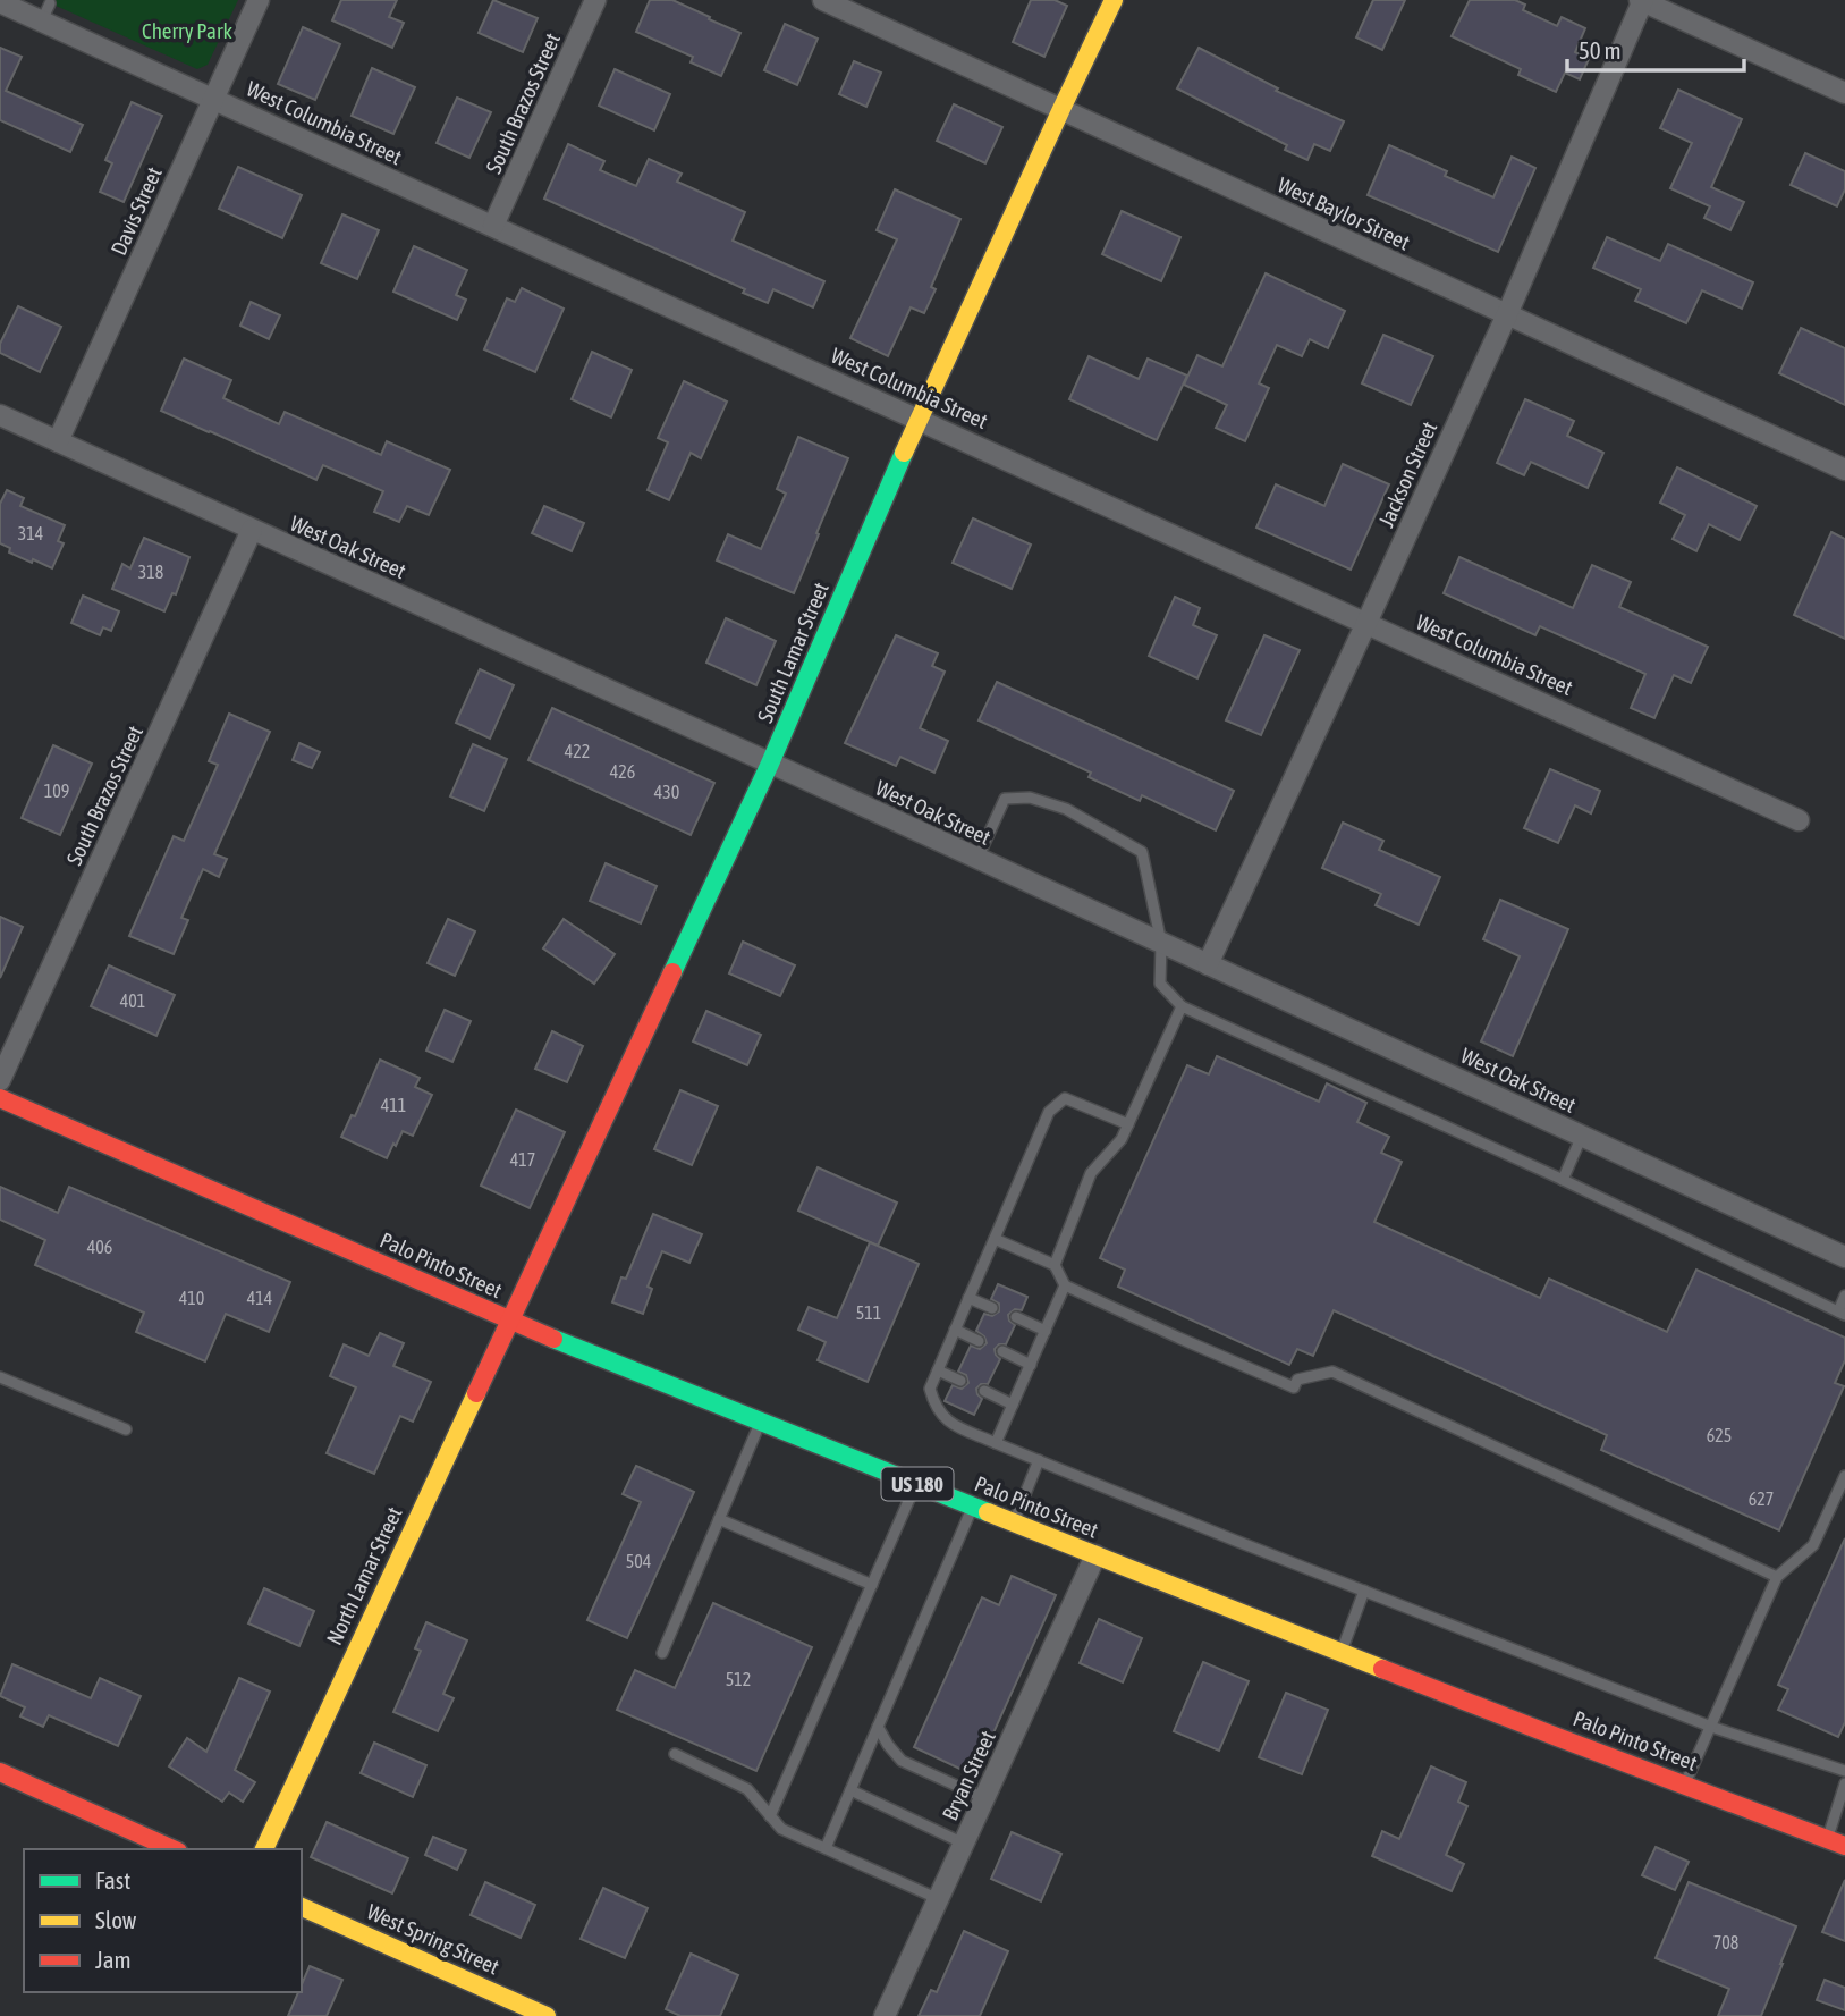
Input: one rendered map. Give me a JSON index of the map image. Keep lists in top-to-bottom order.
{
  "streets": {
    "street": [
      "South Brazos Street",
      "West Columbia Street",
      "Davis Street",
      "West Baylor Street",
      "Jackson Street",
      "West Oak Street",
      "South Lamar Street",
      "Palo Pinto Street",
      "US 180",
      "North Lamar Street",
      "Bryan Street",
      "West Spring Street"
    ]
  },
  "crossings": [
    ["South Brazos Street", "West Columbia Street"],
    ["South Brazos Street", "West Oak Street"],
    ["West Columbia Street", "Davis Street"],
    ["West Columbia Street", "Jackson Street"],
    ["West Columbia Street", "South Lamar Street"],
    ["Davis Street", "West Oak Street"],
    ["West Baylor Street", "Jackson Street"],
    ["West Baylor Street", "South Lamar Street"],
    ["Jackson Street", "West Oak Street"],
    ["West Oak Street", "South Lamar Street"],
    ["South Lamar Street", "Palo Pinto Street"],
    ["South Lamar Street", "North Lamar Street"],
    ["Palo Pinto Street", "North Lamar Street"],
    ["Palo Pinto Street", "Bryan Street"]
  ],
  "parks": ["Cherry Park"],
  "house_numbers": [
    "314",
    "318",
    "422",
    "426",
    "109",
    "430",
    "401",
    "411",
    "417",
    "406",
    "410",
    "414",
    "511",
    "625",
    "627",
    "504",
    "512",
    "708"
  ],
  "legend": ["Fast", "Slow", "Jam"],
  "scale_bar": "50 m"
}
